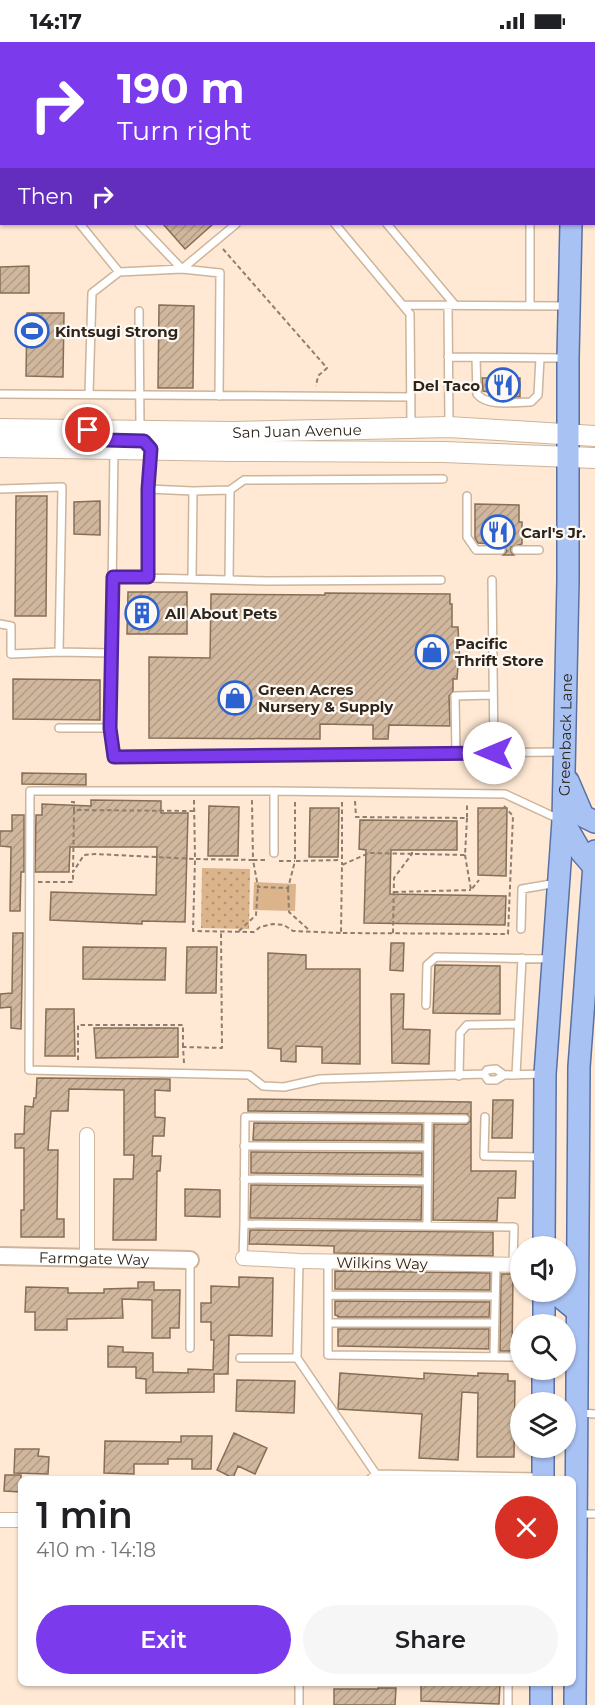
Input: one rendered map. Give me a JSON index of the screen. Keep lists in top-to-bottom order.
{
  "streets": {
    "main road": ["San Juan Avenue", "Greenback Lane"],
    "street": ["Farmgate Way", "Wilkins Way"]
  },
  "crossings": [
    ["San Juan Avenue", "Greenback Lane"]
  ],
  "places": {
    "sports": ["Kintsugi Strong"],
    "restaurant": ["Del Taco", "Carl's Jr."],
    "building": ["All About Pets"],
    "shop": ["Pacific Thrift Store", "Green Acres Nursery & Supply"]
  },
  "page": {
    "status": "14:17",
    "turn": ["190 m", "Turn right"],
    "then": "Then",
    "heading": ["1 min", "410 m · 14:18"],
    "buttons": ["Exit", "Share"]
  }
}
